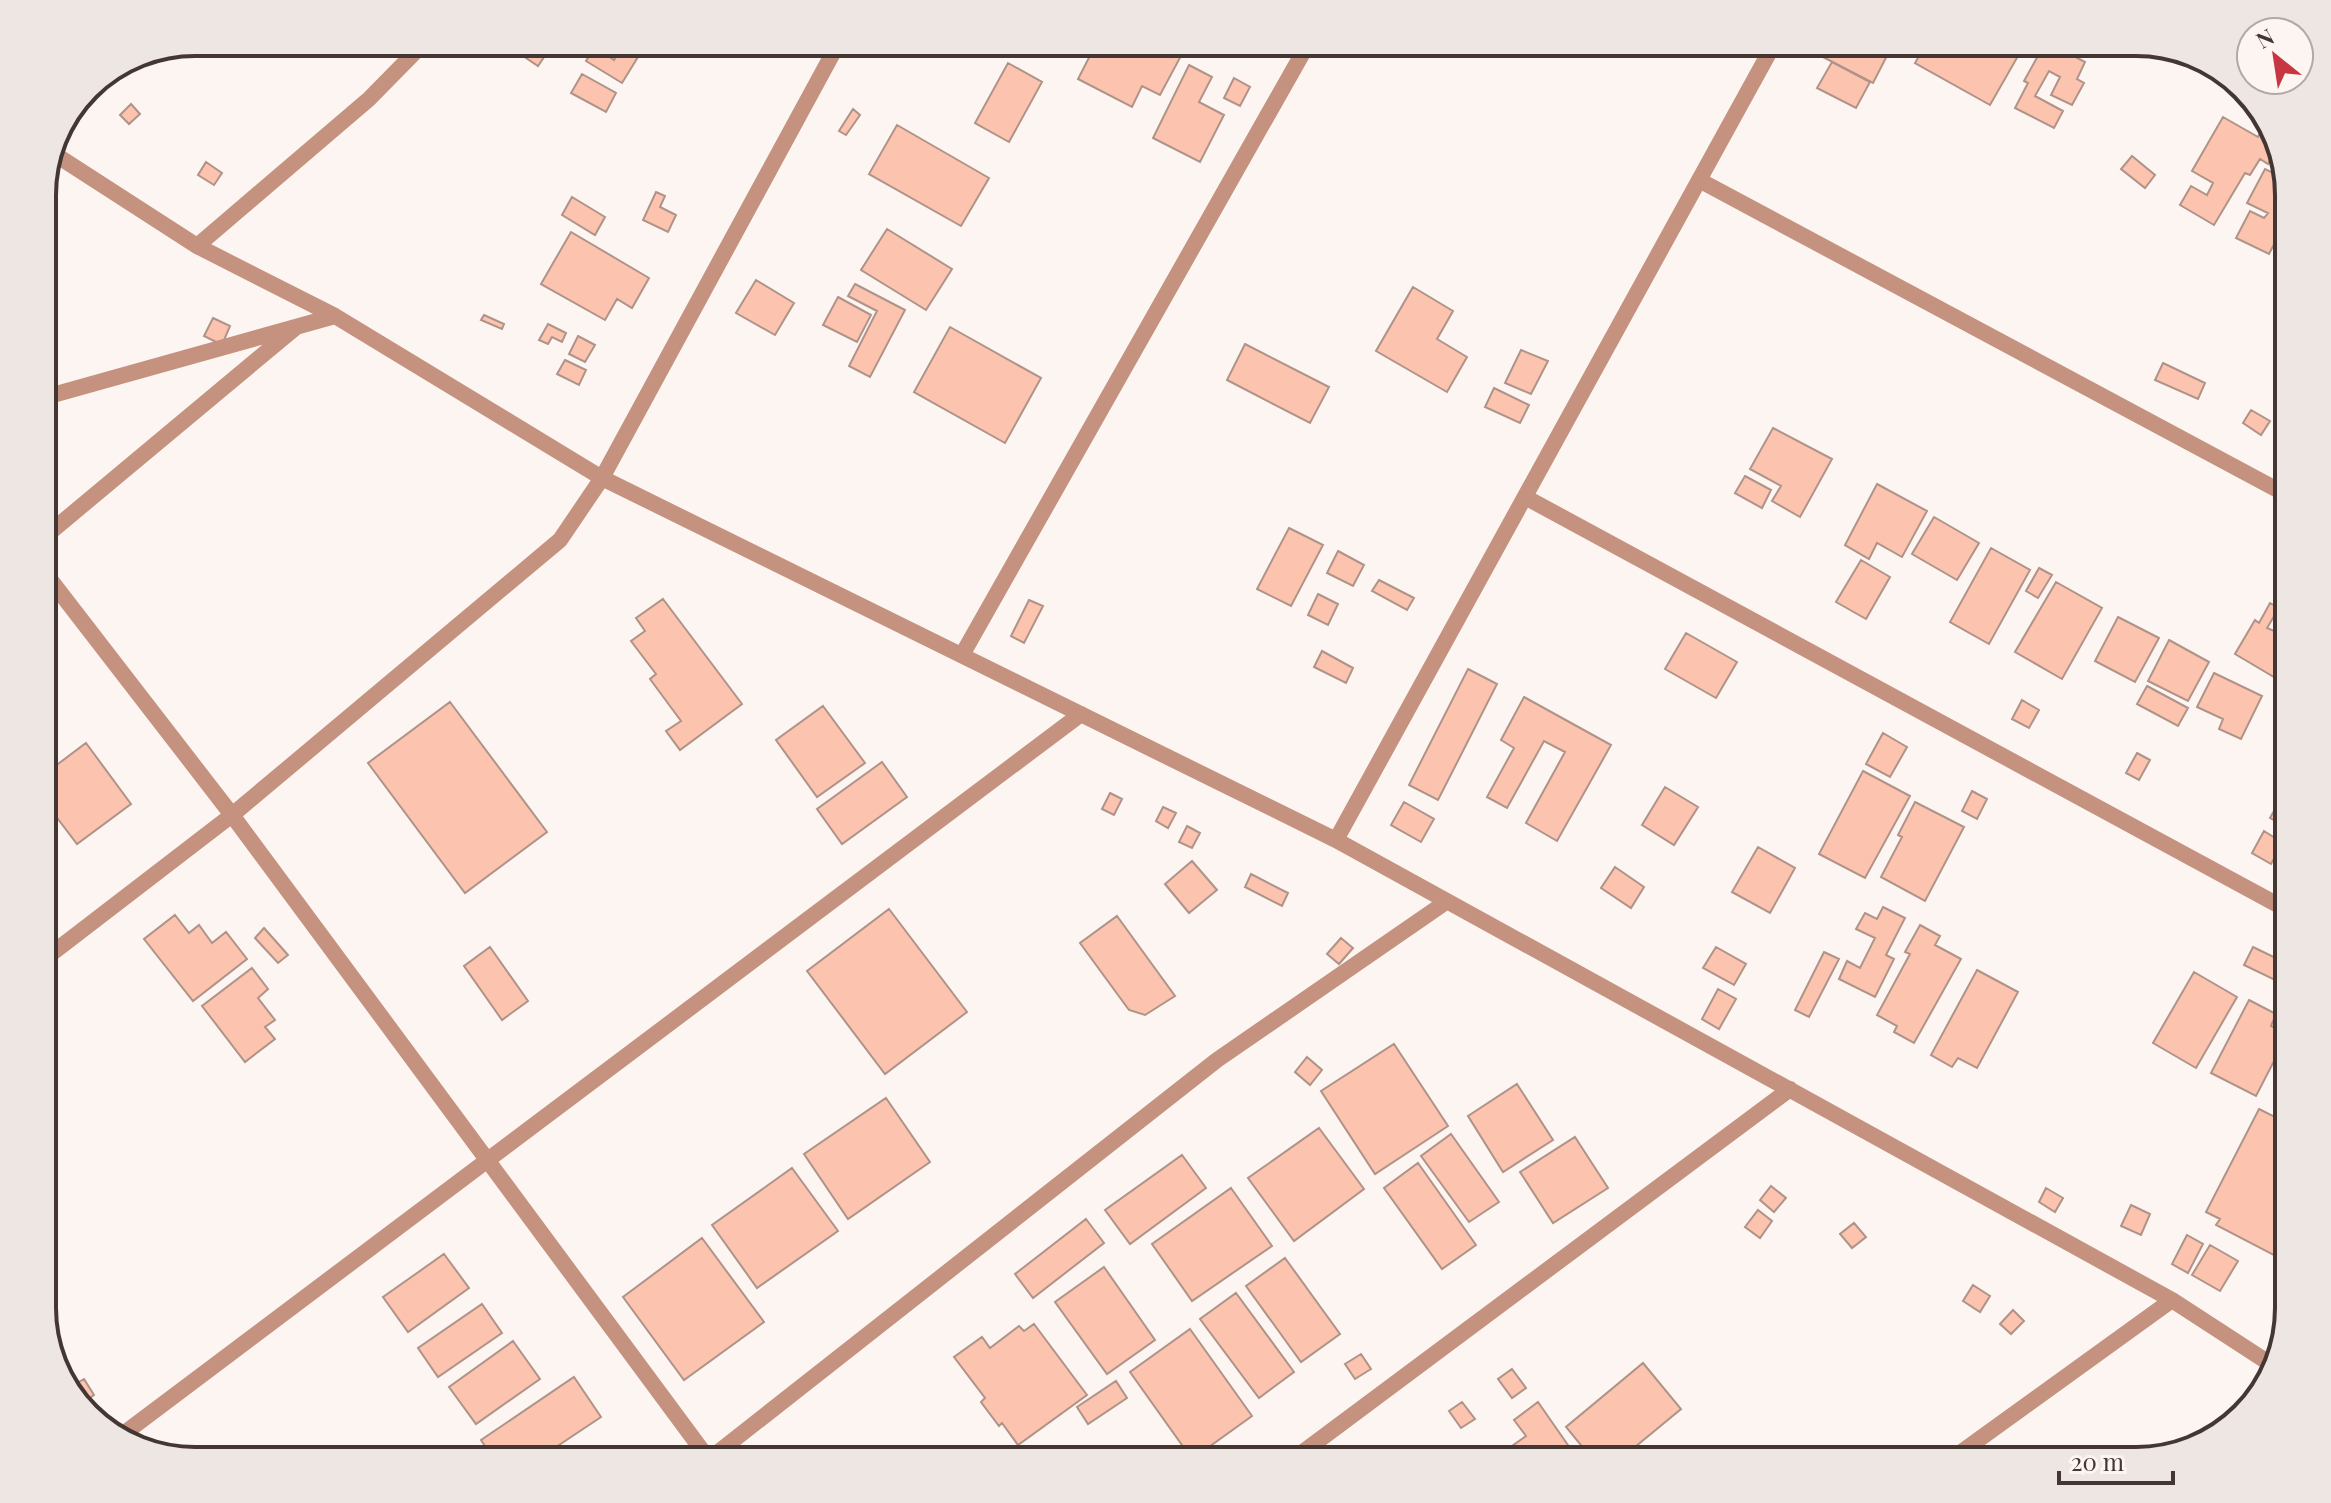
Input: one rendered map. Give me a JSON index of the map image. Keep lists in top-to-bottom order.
{
  "scale_bar": "20 m",
  "north": "top left"
}
